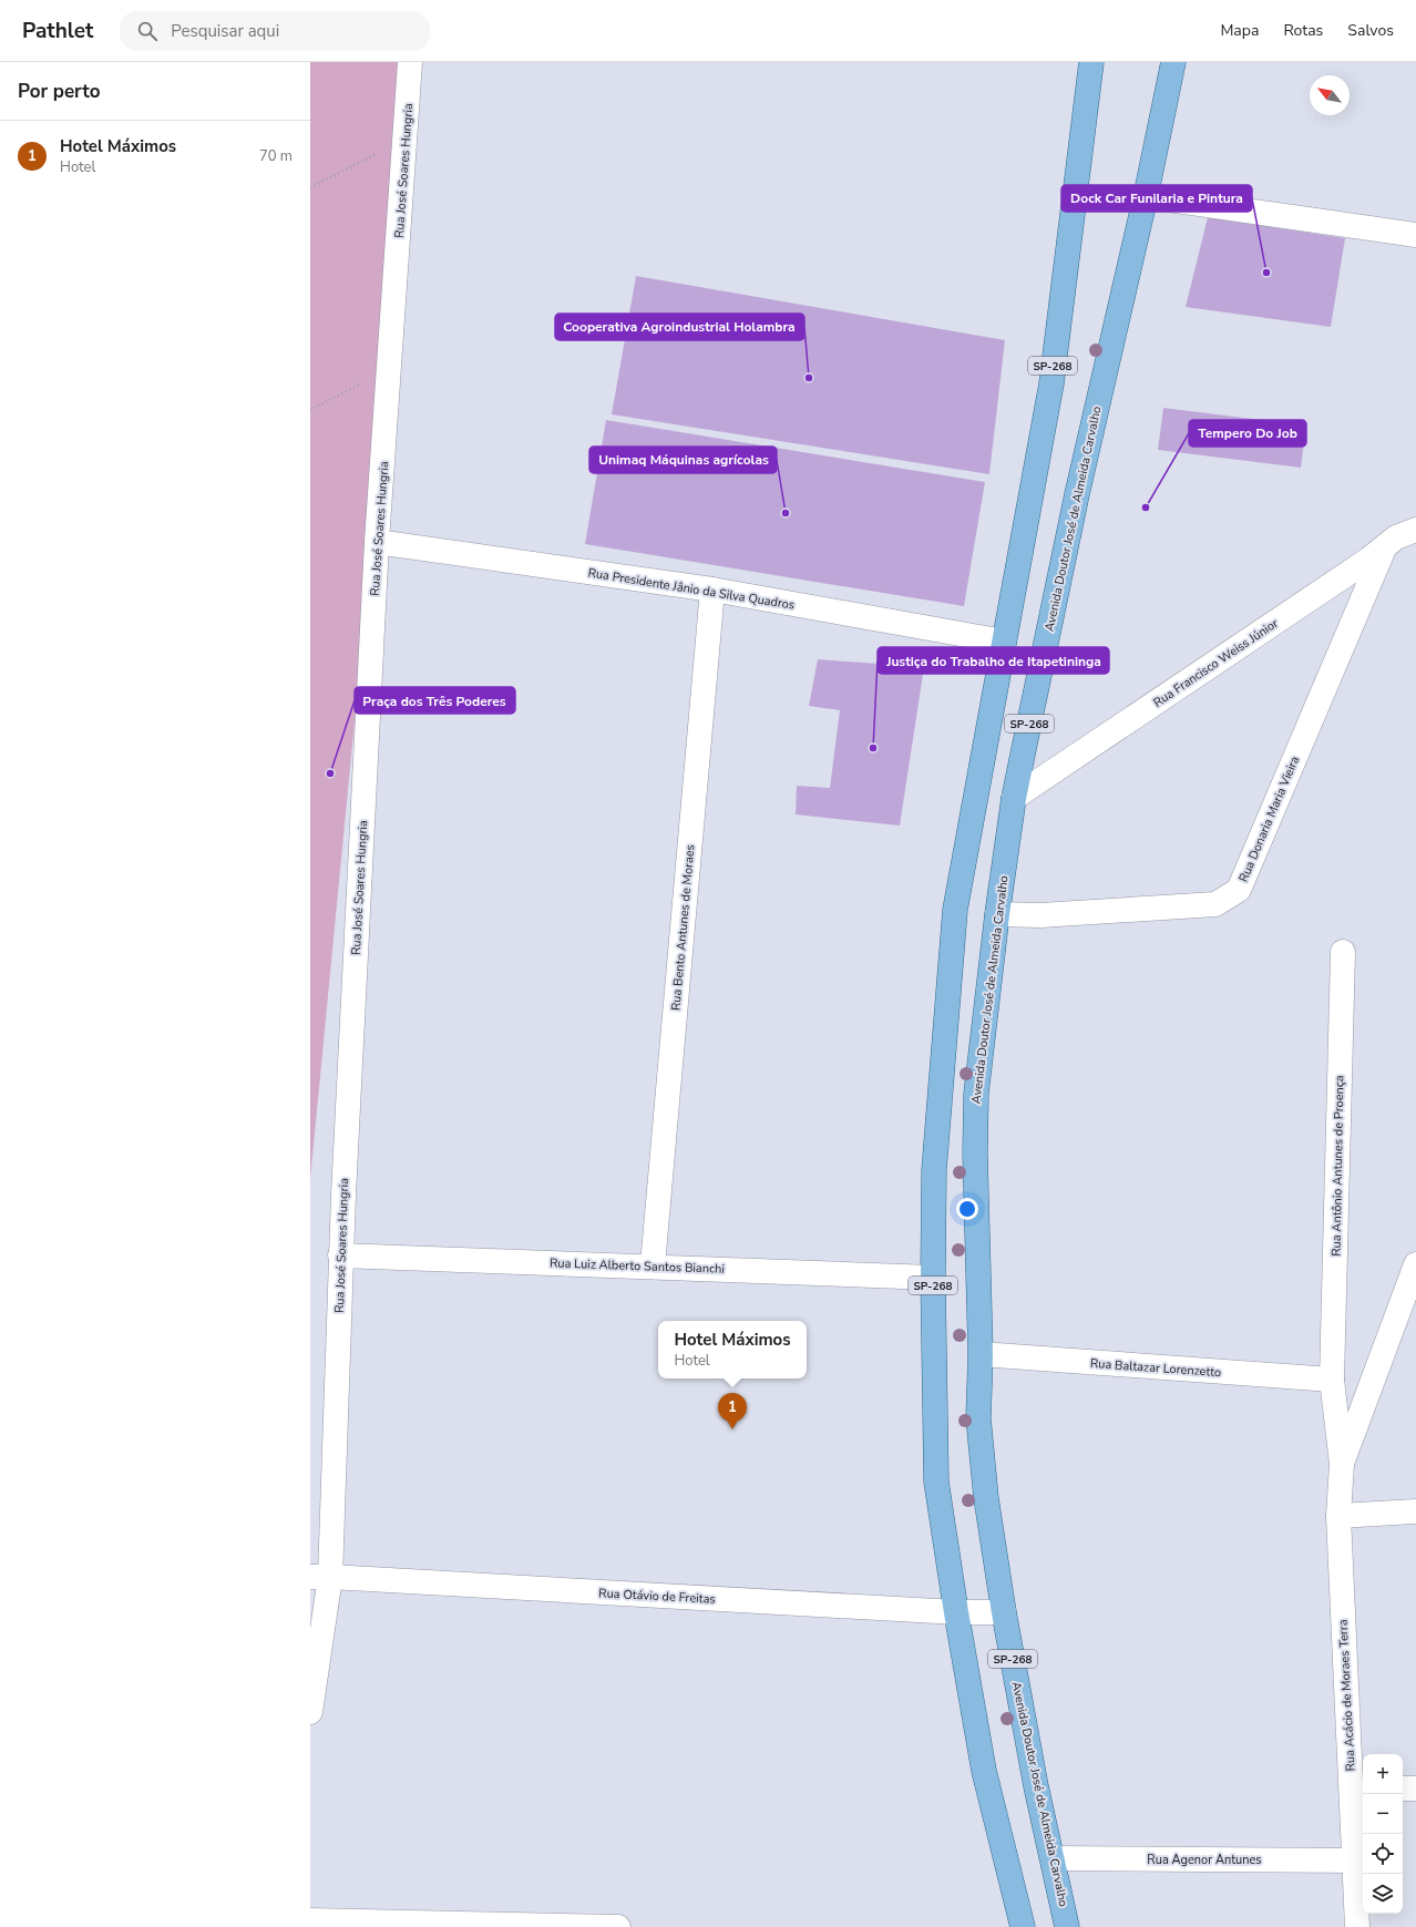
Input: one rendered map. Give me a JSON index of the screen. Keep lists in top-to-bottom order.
{
  "streets": {
    "main road": ["SP-268", "Avenida Doutor José de Almeida Carvalho"],
    "street": [
      "Rua José Soares Hungria",
      "Rua Presidente Jânio da Silva Quadros",
      "Rua Francisco Weiss Júnior",
      "Rua Donaria Maria Vieira",
      "Rua Bento Antunes de Moraes",
      "Rua Antônio Antunes de Proença",
      "Rua Luiz Alberto Santos Bianchi",
      "Rua Baltazar Lorenzetto",
      "Rua Otávio de Freitas",
      "Rua Acácio de Moraes Terra",
      "Rua Agenor Antunes"
    ]
  },
  "crossings": [
    ["Rua José Soares Hungria", "Rua Presidente Jânio da Silva Quadros"],
    ["Rua José Soares Hungria", "Rua Luiz Alberto Santos Bianchi"],
    ["Rua José Soares Hungria", "Rua Otávio de Freitas"],
    ["SP-268", "Rua Presidente Jânio da Silva Quadros"],
    ["SP-268", "Rua Luiz Alberto Santos Bianchi"],
    ["SP-268", "Rua Otávio de Freitas"],
    ["Avenida Doutor José de Almeida Carvalho", "Rua Francisco Weiss Júnior"],
    ["Avenida Doutor José de Almeida Carvalho", "Rua Donaria Maria Vieira"],
    ["Avenida Doutor José de Almeida Carvalho", "Rua Baltazar Lorenzetto"],
    ["Avenida Doutor José de Almeida Carvalho", "Rua Otávio de Freitas"],
    ["Avenida Doutor José de Almeida Carvalho", "Rua Agenor Antunes"],
    ["Rua Presidente Jânio da Silva Quadros", "Rua Bento Antunes de Moraes"],
    ["Rua Francisco Weiss Júnior", "Rua Donaria Maria Vieira"],
    ["Rua Bento Antunes de Moraes", "Rua Luiz Alberto Santos Bianchi"],
    ["Rua Antônio Antunes de Proença", "Rua Baltazar Lorenzetto"],
    ["Rua Antônio Antunes de Proença", "Rua Acácio de Moraes Terra"],
    ["Rua Baltazar Lorenzetto", "Rua Acácio de Moraes Terra"],
    ["Rua Acácio de Moraes Terra", "Rua Agenor Antunes"]
  ],
  "places": [
    "Dock Car Funilaria e Pintura",
    "Cooperativa Agroindustrial Holambra",
    "Tempero Do Job",
    "Unimaq Máquinas agrícolas",
    "Justiça do Trabalho de Itapetininga",
    "Praça dos Três Poderes"
  ],
  "north": "top left",
  "page": {
    "header": "Pathlet",
    "search": "Pesquisar aqui",
    "nav": ["Mapa", "Rotas", "Salvos"],
    "heading": "Por perto",
    "list": [
      {
        "mark": "1",
        "name": "Hotel Máximos",
        "note": "Hotel",
        "value": "70 m"
      }
    ],
    "popup": ["Hotel Máximos", "Hotel"],
    "pins": "1",
    "map_buttons": ["+", "−"]
  }
}
